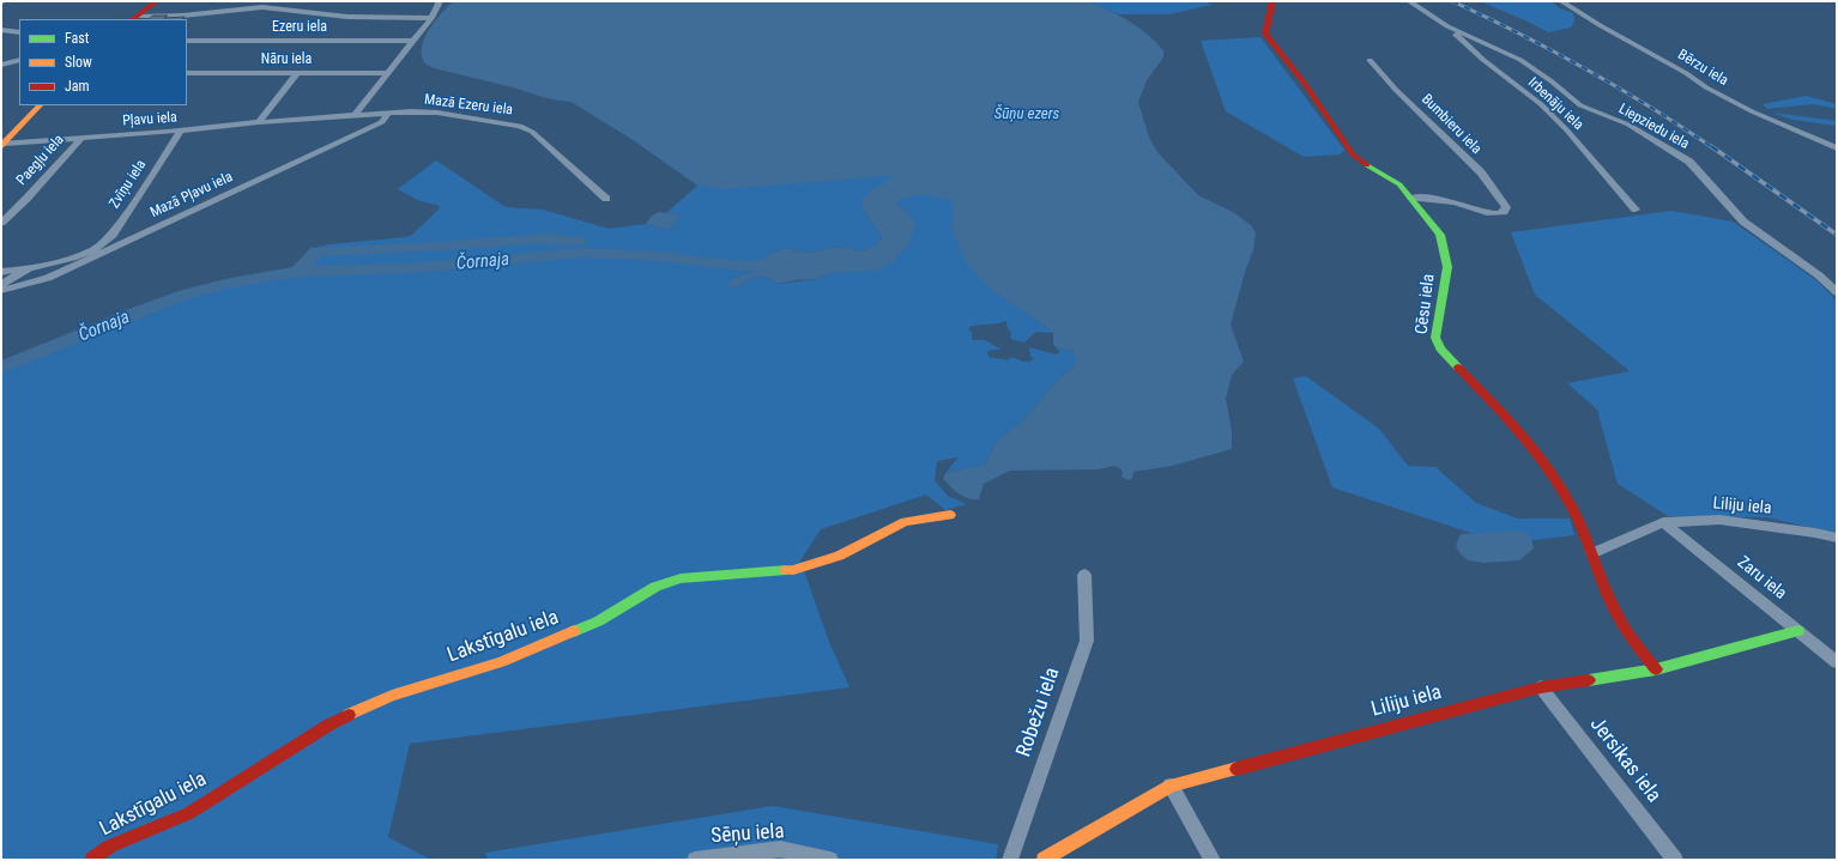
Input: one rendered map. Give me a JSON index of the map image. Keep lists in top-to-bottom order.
{
  "streets": {
    "street": [
      "Ezeru iela",
      "Nāru iela",
      "Bērzu iela",
      "Irbenāju iela",
      "Mazā Ezeru iela",
      "Pļavu iela",
      "Bumbieru iela",
      "Liepziedu iela",
      "Paegļu iela",
      "Zvīņu iela",
      "Mazā Pļavu iela",
      "Cēsu iela",
      "Liliju iela",
      "Zaru iela",
      "Lakstīgalu iela",
      "Robežu iela",
      "Jersikas iela",
      "Sēņu iela"
    ]
  },
  "crossings": [
    ["Irbenāju iela", "Liepziedu iela"],
    ["Mazā Ezeru iela", "Pļavu iela"],
    ["Mazā Ezeru iela", "Mazā Pļavu iela"],
    ["Pļavu iela", "Paegļu iela"],
    ["Pļavu iela", "Zvīņu iela"],
    ["Bumbieru iela", "Cēsu iela"],
    ["Cēsu iela", "Liliju iela"],
    ["Liliju iela", "Zaru iela"],
    ["Liliju iela", "Jersikas iela"]
  ],
  "water": ["Šūņu ezers", "Čornaja"],
  "legend": ["Fast", "Slow", "Jam"]
}
